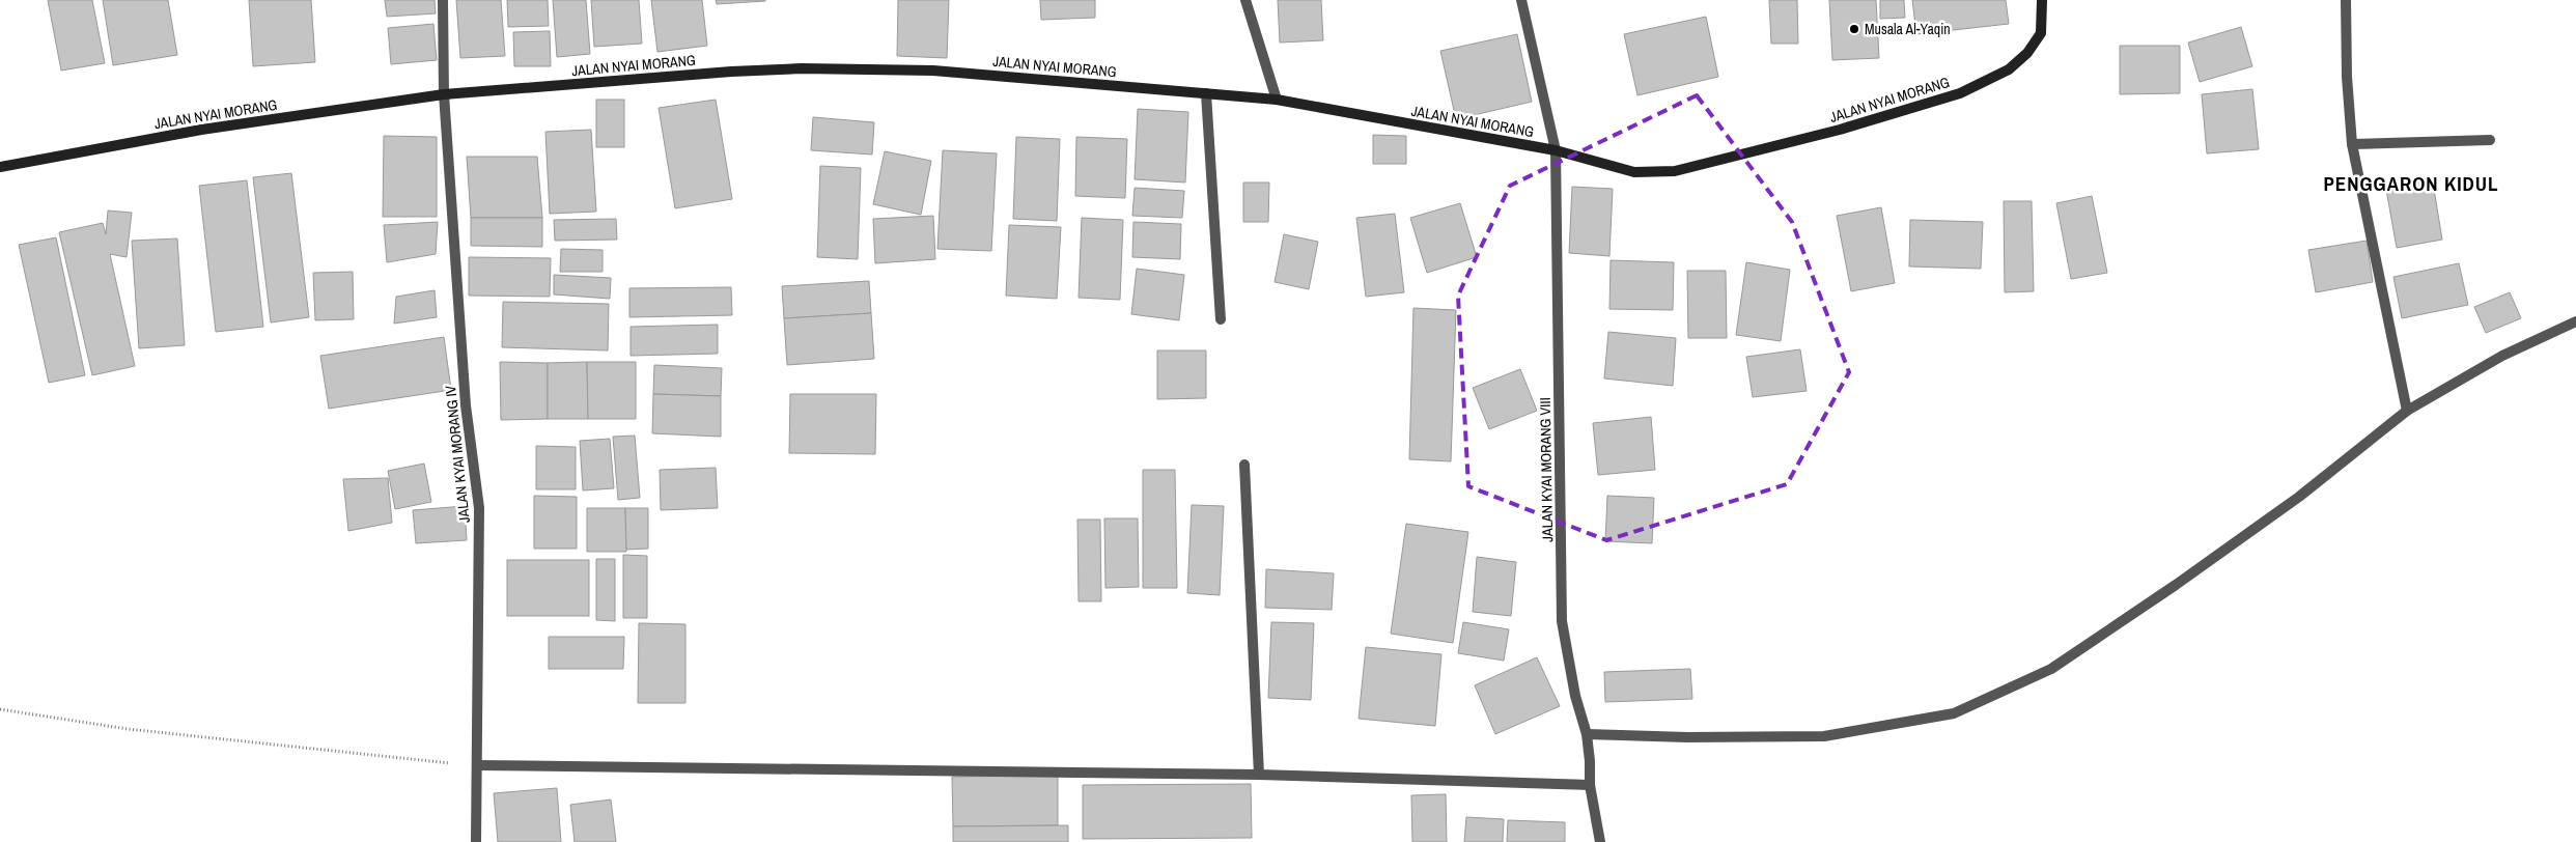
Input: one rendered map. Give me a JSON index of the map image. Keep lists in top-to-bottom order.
{
  "streets": {
    "street": ["JALAN NYAI MORANG", "JALAN KYAI MORANG IV", "JALAN KYAI MORANG VIII"]
  },
  "crossings": [
    ["JALAN NYAI MORANG", "JALAN KYAI MORANG IV"],
    ["JALAN NYAI MORANG", "JALAN KYAI MORANG VIII"]
  ],
  "districts": ["PENGGARON KIDUL"],
  "places": ["Musala Al-Yaqin"]
}
